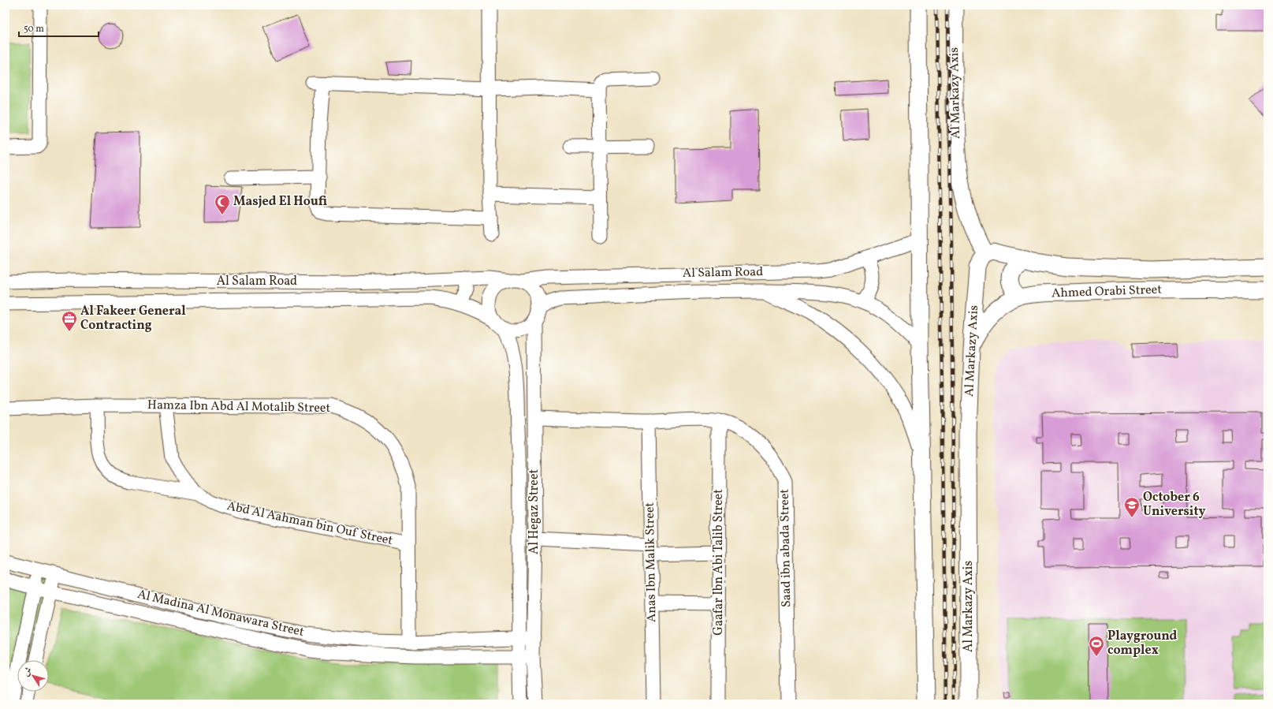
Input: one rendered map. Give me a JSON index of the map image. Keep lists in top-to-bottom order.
{
  "streets": {
    "main road": ["Al Markazy Axis", "Ahmed Orabi Street"],
    "street": [
      "Al Salam Road",
      "Hamza Ibn Abd Al Motalib Street",
      "Al Hegaz Street",
      "Abd Al Aahman bin Ouf Street",
      "Saad ibn abada Street",
      "Anas Ibn Malik Street",
      "Gaafar Ibn Abi Talib Street",
      "Al Madina Al Monawara Street"
    ]
  },
  "crossings": [
    ["Al Markazy Axis", "Ahmed Orabi Street"],
    ["Al Salam Road", "Al Hegaz Street"],
    ["Hamza Ibn Abd Al Motalib Street", "Abd Al Aahman bin Ouf Street"],
    ["Hamza Ibn Abd Al Motalib Street", "Al Madina Al Monawara Street"],
    ["Al Hegaz Street", "Saad ibn abada Street"],
    ["Al Hegaz Street", "Al Madina Al Monawara Street"],
    ["Saad ibn abada Street", "Anas Ibn Malik Street"],
    ["Saad ibn abada Street", "Gaafar Ibn Abi Talib Street"]
  ],
  "places": {
    "mosque": ["Masjed El Houfi"],
    "office": ["Al Fakeer General Contracting"],
    "school or university": ["October 6 University"],
    "sports": ["Playground complex"]
  },
  "scale_bar": "50 m",
  "north": "top left"
}
